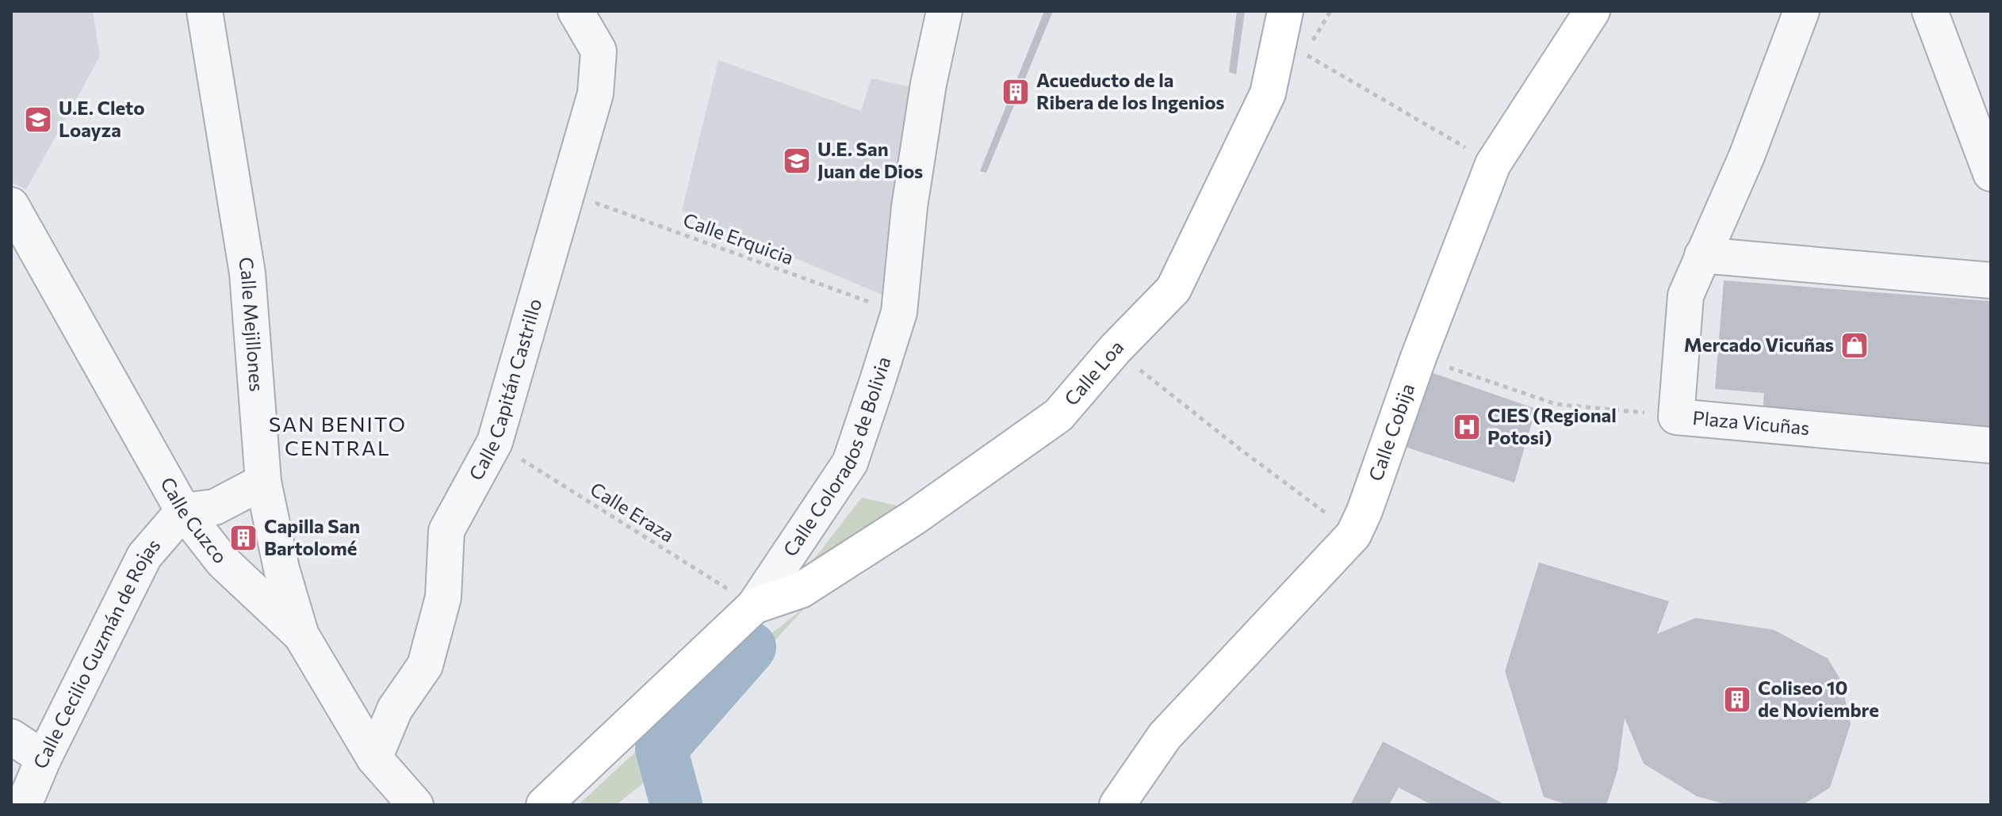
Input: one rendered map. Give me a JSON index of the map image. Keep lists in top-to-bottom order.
{
  "streets": {
    "main road": ["Calle Loa", "Calle Cobija", "Calle Colorados de Bolivia"],
    "street": [
      "Calle Mejillones",
      "Calle Capitán Castrillo",
      "Plaza Vicuñas",
      "Calle Cuzco",
      "Calle Cecilio Guzmán de Rojas"
    ],
    "path": ["Calle Erquicia", "Calle Eraza"]
  },
  "crossings": [
    ["Calle Erquicia", "Calle Capitán Castrillo"],
    ["Calle Erquicia", "Calle Colorados de Bolivia"],
    ["Calle Mejillones", "Calle Cuzco"],
    ["Calle Loa", "Calle Colorados de Bolivia"],
    ["Calle Loa", "Calle Eraza"],
    ["Calle Capitán Castrillo", "Calle Eraza"],
    ["Calle Capitán Castrillo", "Calle Cuzco"],
    ["Calle Colorados de Bolivia", "Calle Eraza"],
    ["Calle Cuzco", "Calle Cecilio Guzmán de Rojas"]
  ],
  "districts": ["SAN BENITO CENTRAL"],
  "places": {
    "building": ["Acueducto de la Ribera de los Ingenios", "Capilla San Bartolomé", "Coliseo 10 de Noviembre"],
    "school or university": ["U.E. Cleto Loayza", "U.E. San Juan de Dios"],
    "shop": ["Mercado Vicuñas"],
    "hospital": ["CIES (Regional Potosi)"]
  }
}
